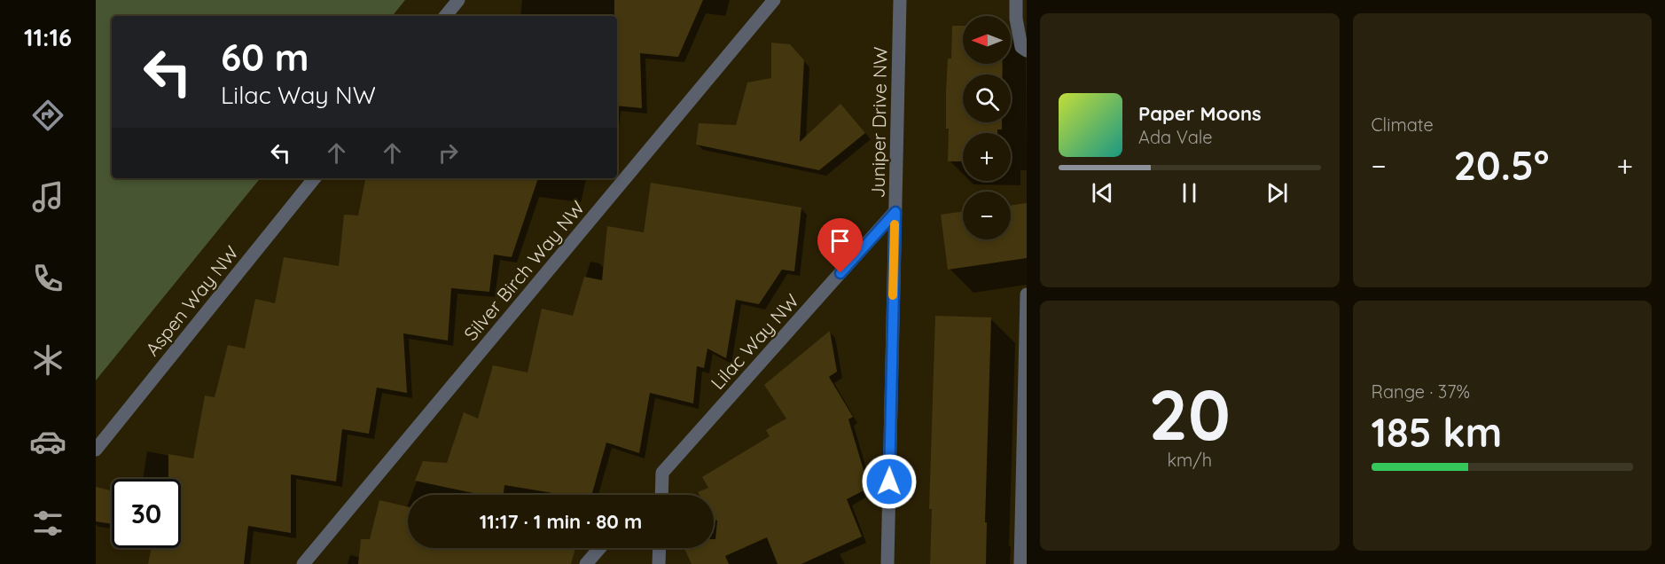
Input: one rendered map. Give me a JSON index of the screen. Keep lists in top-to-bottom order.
{
  "streets": {
    "street": [
      "Juniper Drive NW",
      "Silver Birch Way NW",
      "Aspen Way NW",
      "Lilac Way NW"
    ]
  },
  "crossings": [
    ["Juniper Drive NW", "Lilac Way NW"]
  ],
  "north": "left",
  "page": {
    "tabs": "11:16",
    "tile": [
      "Climate",
      ["20", "km/h"],
      ["Range · 37%", "185 km"]
    ],
    "map_buttons": ["+", "−"],
    "turn": ["60 m", "Lilac Way NW"],
    "song": ["Paper Moons", "Ada Vale"],
    "heat": ["−", "20.5°", "+"],
    "limit": "30",
    "trip": "11:17 · 1 min · 80 m"
  }
}
